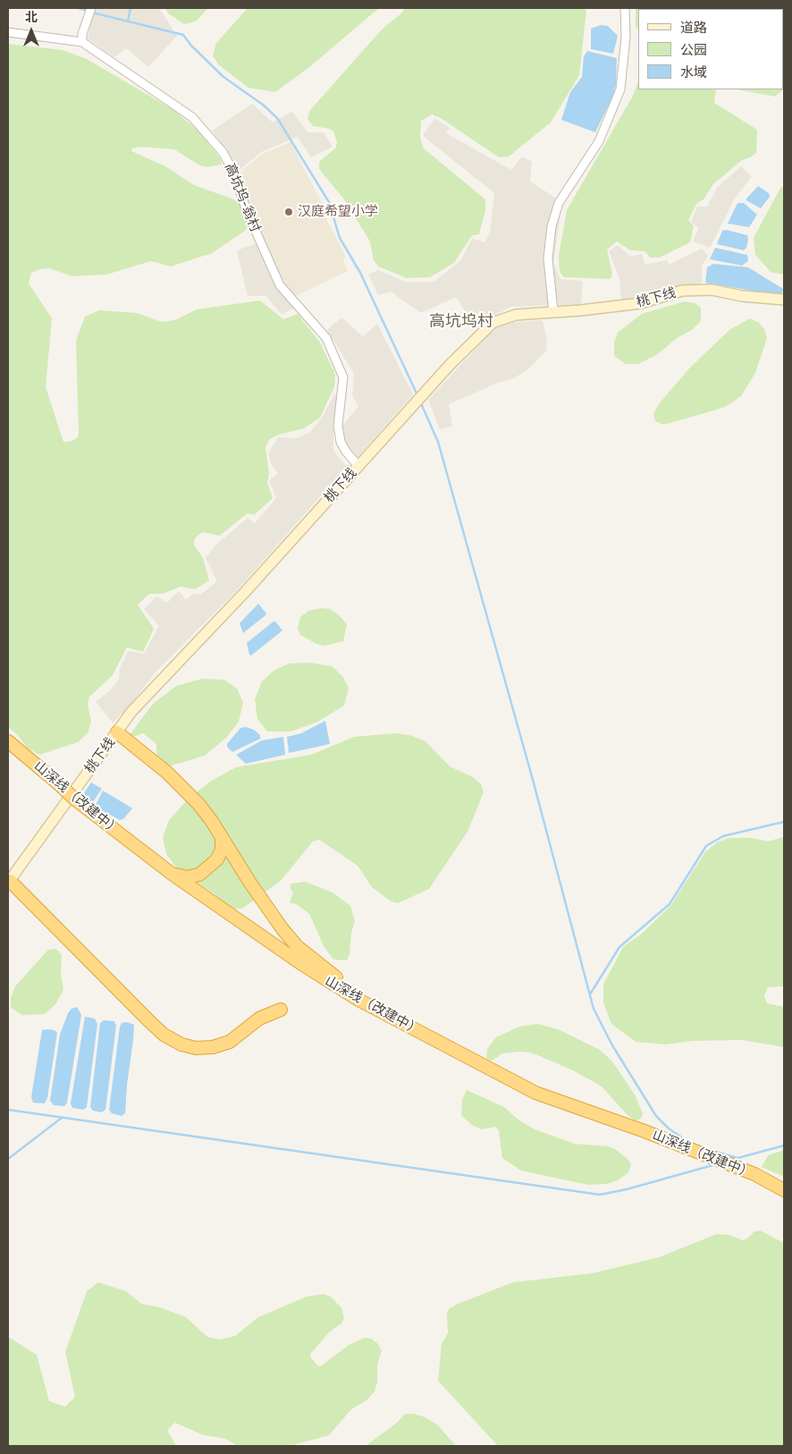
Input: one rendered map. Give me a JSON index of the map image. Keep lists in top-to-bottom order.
{
  "streets": {
    "highway": ["山深线（改建中）"],
    "main road": ["桃下线"],
    "street": ["高坑坞-翁村"]
  },
  "crossings": [
    ["高坑坞-翁村", "桃下线"]
  ],
  "districts": ["高坑坞村"],
  "places": ["汉庭希望小学"],
  "legend": ["道路", "公园", "水域"],
  "north": "top"
}
